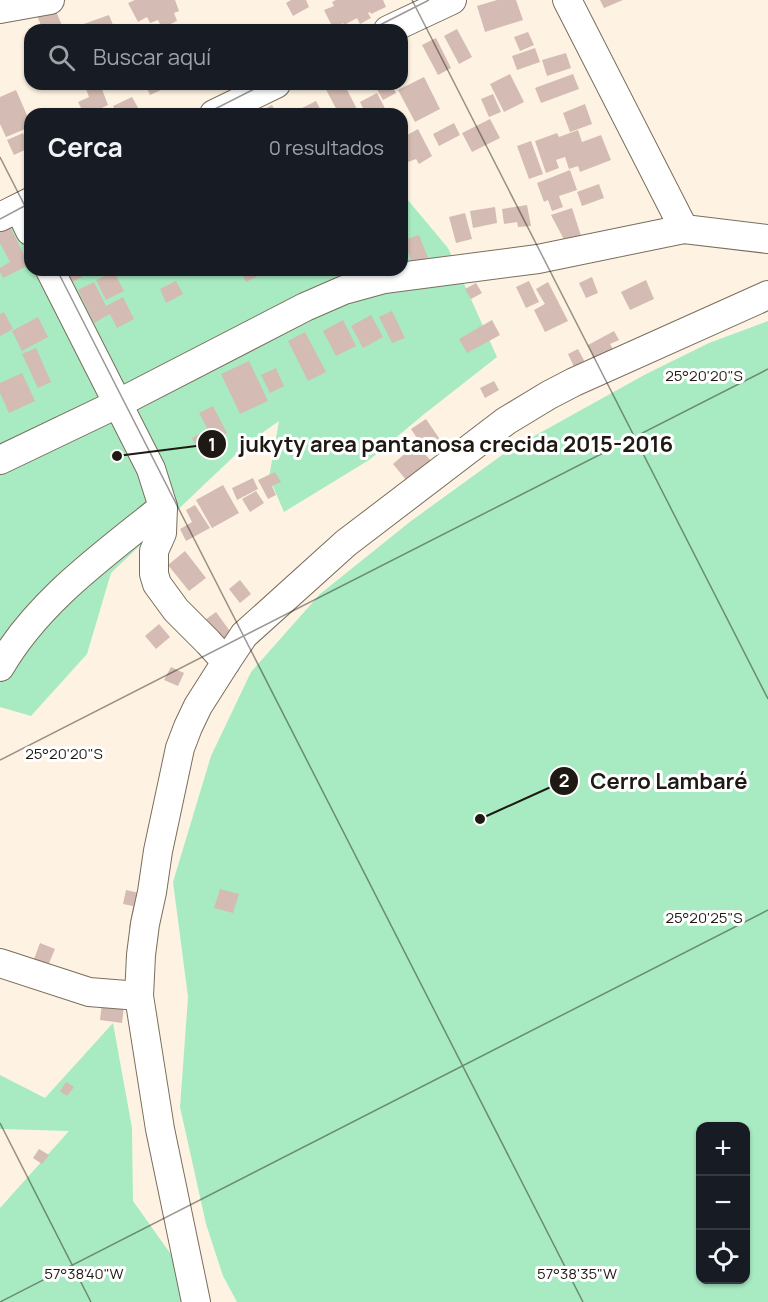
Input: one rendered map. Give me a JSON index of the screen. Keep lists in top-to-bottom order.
{
  "places": ["jukyty area pantanosa crecida 2015-2016", "Cerro Lambaré"],
  "page": {
    "search": "Buscar aquí",
    "heading": ["Cerca", "0 resultados"],
    "map_buttons": ["+", "−"]
  },
  "coordinates": [
    "25°20'20\"S",
    "25°20'25\"S",
    "57°38'40\"W",
    "57°38'35\"W"
  ]
}
